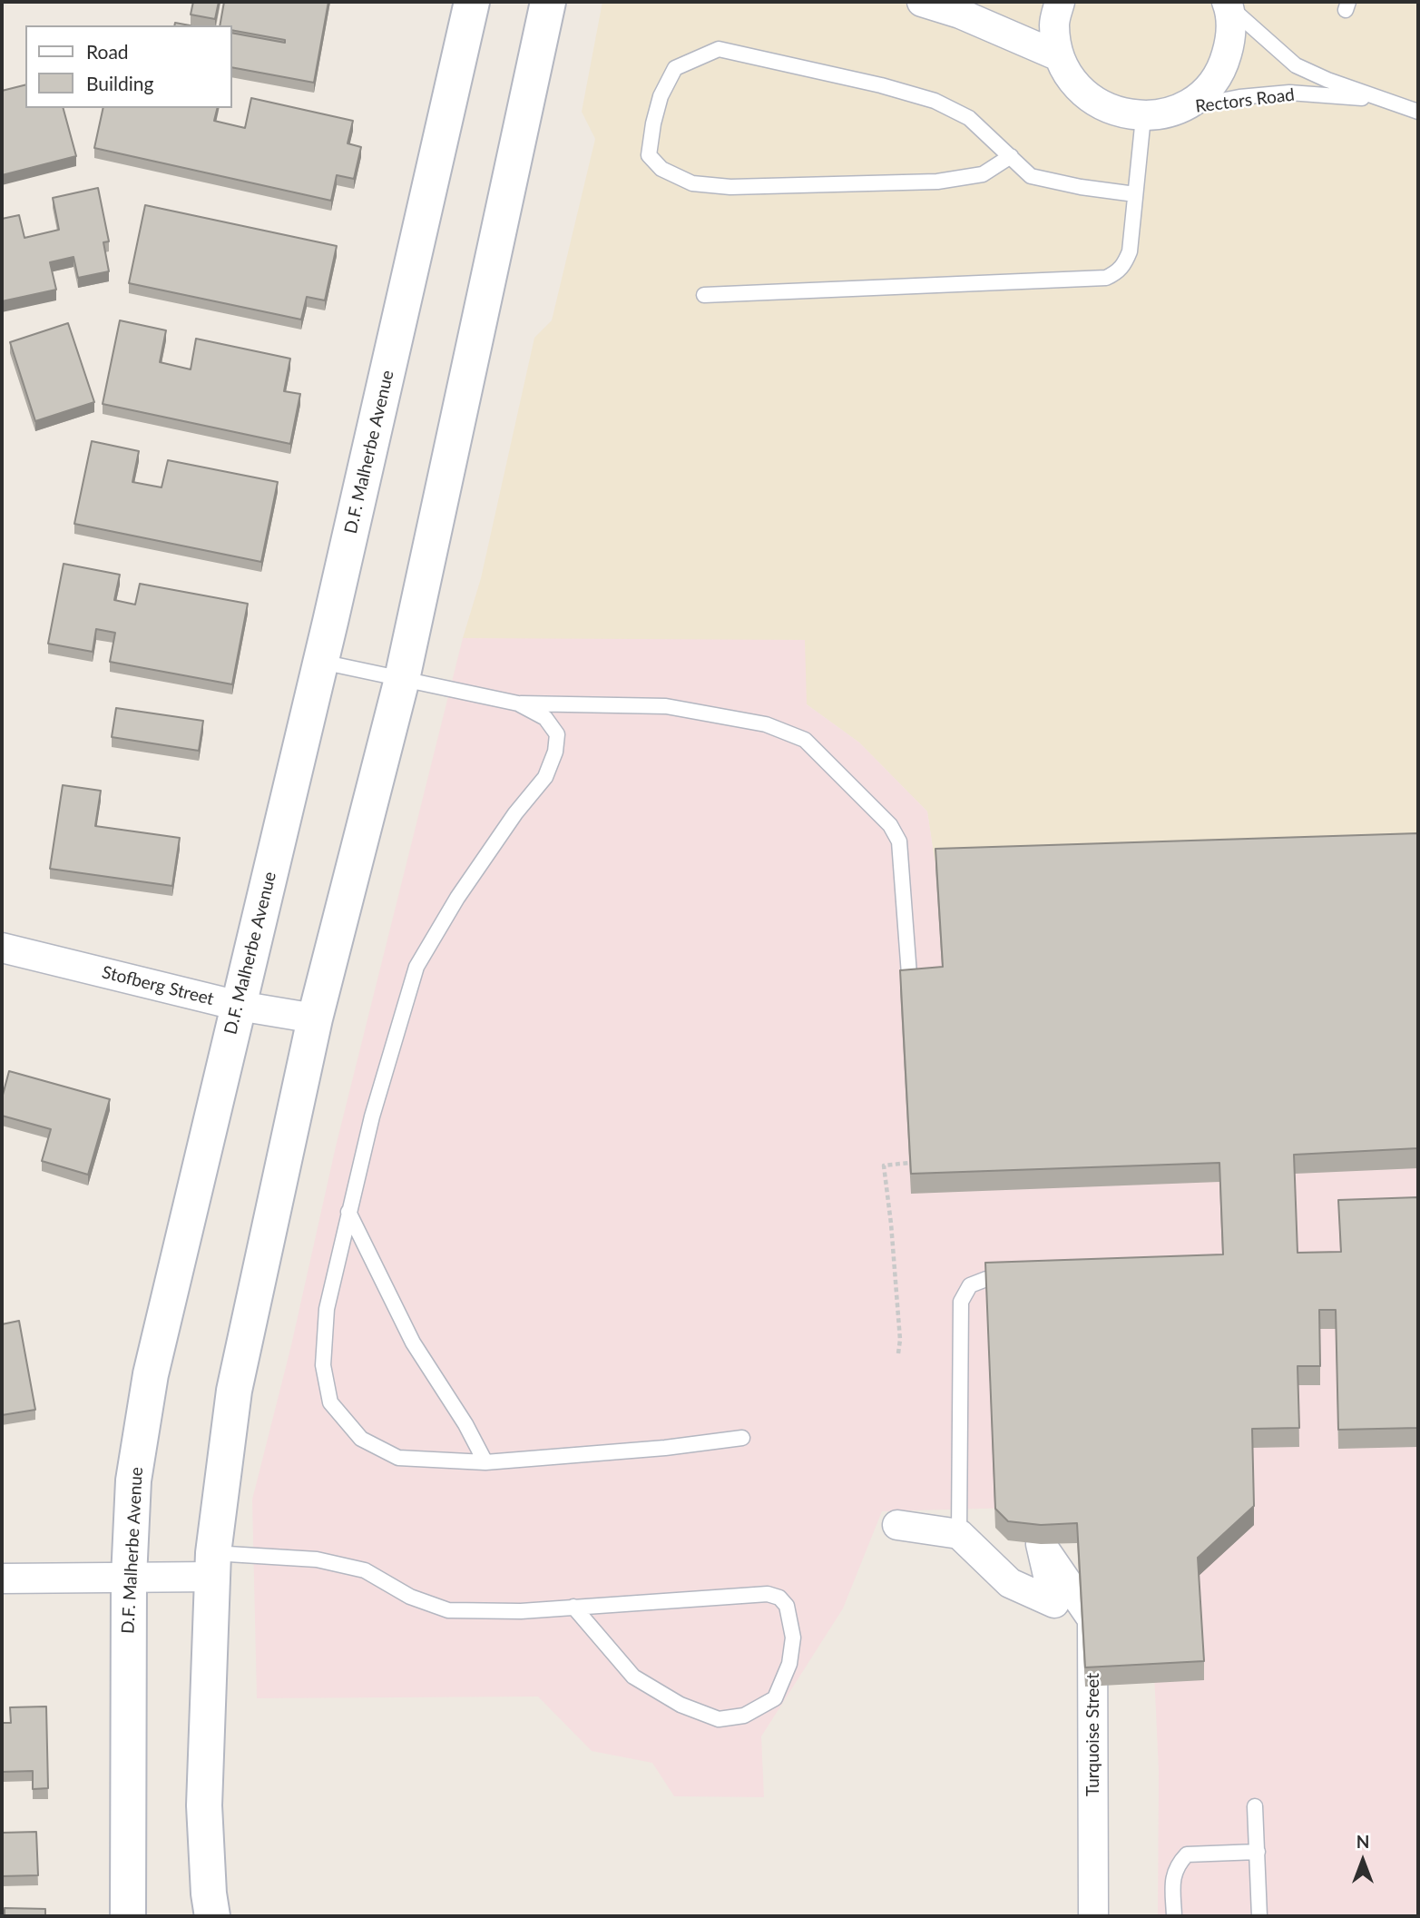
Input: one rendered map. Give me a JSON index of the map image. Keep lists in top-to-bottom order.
{
  "streets": {
    "street": ["D.F. Malherbe Avenue", "Stofberg Street", "Turquoise Street"],
    "lane": ["Rectors Road"]
  },
  "crossings": [
    ["D.F. Malherbe Avenue", "Stofberg Street"]
  ],
  "legend": ["Road", "Building"],
  "north": "top"
}
